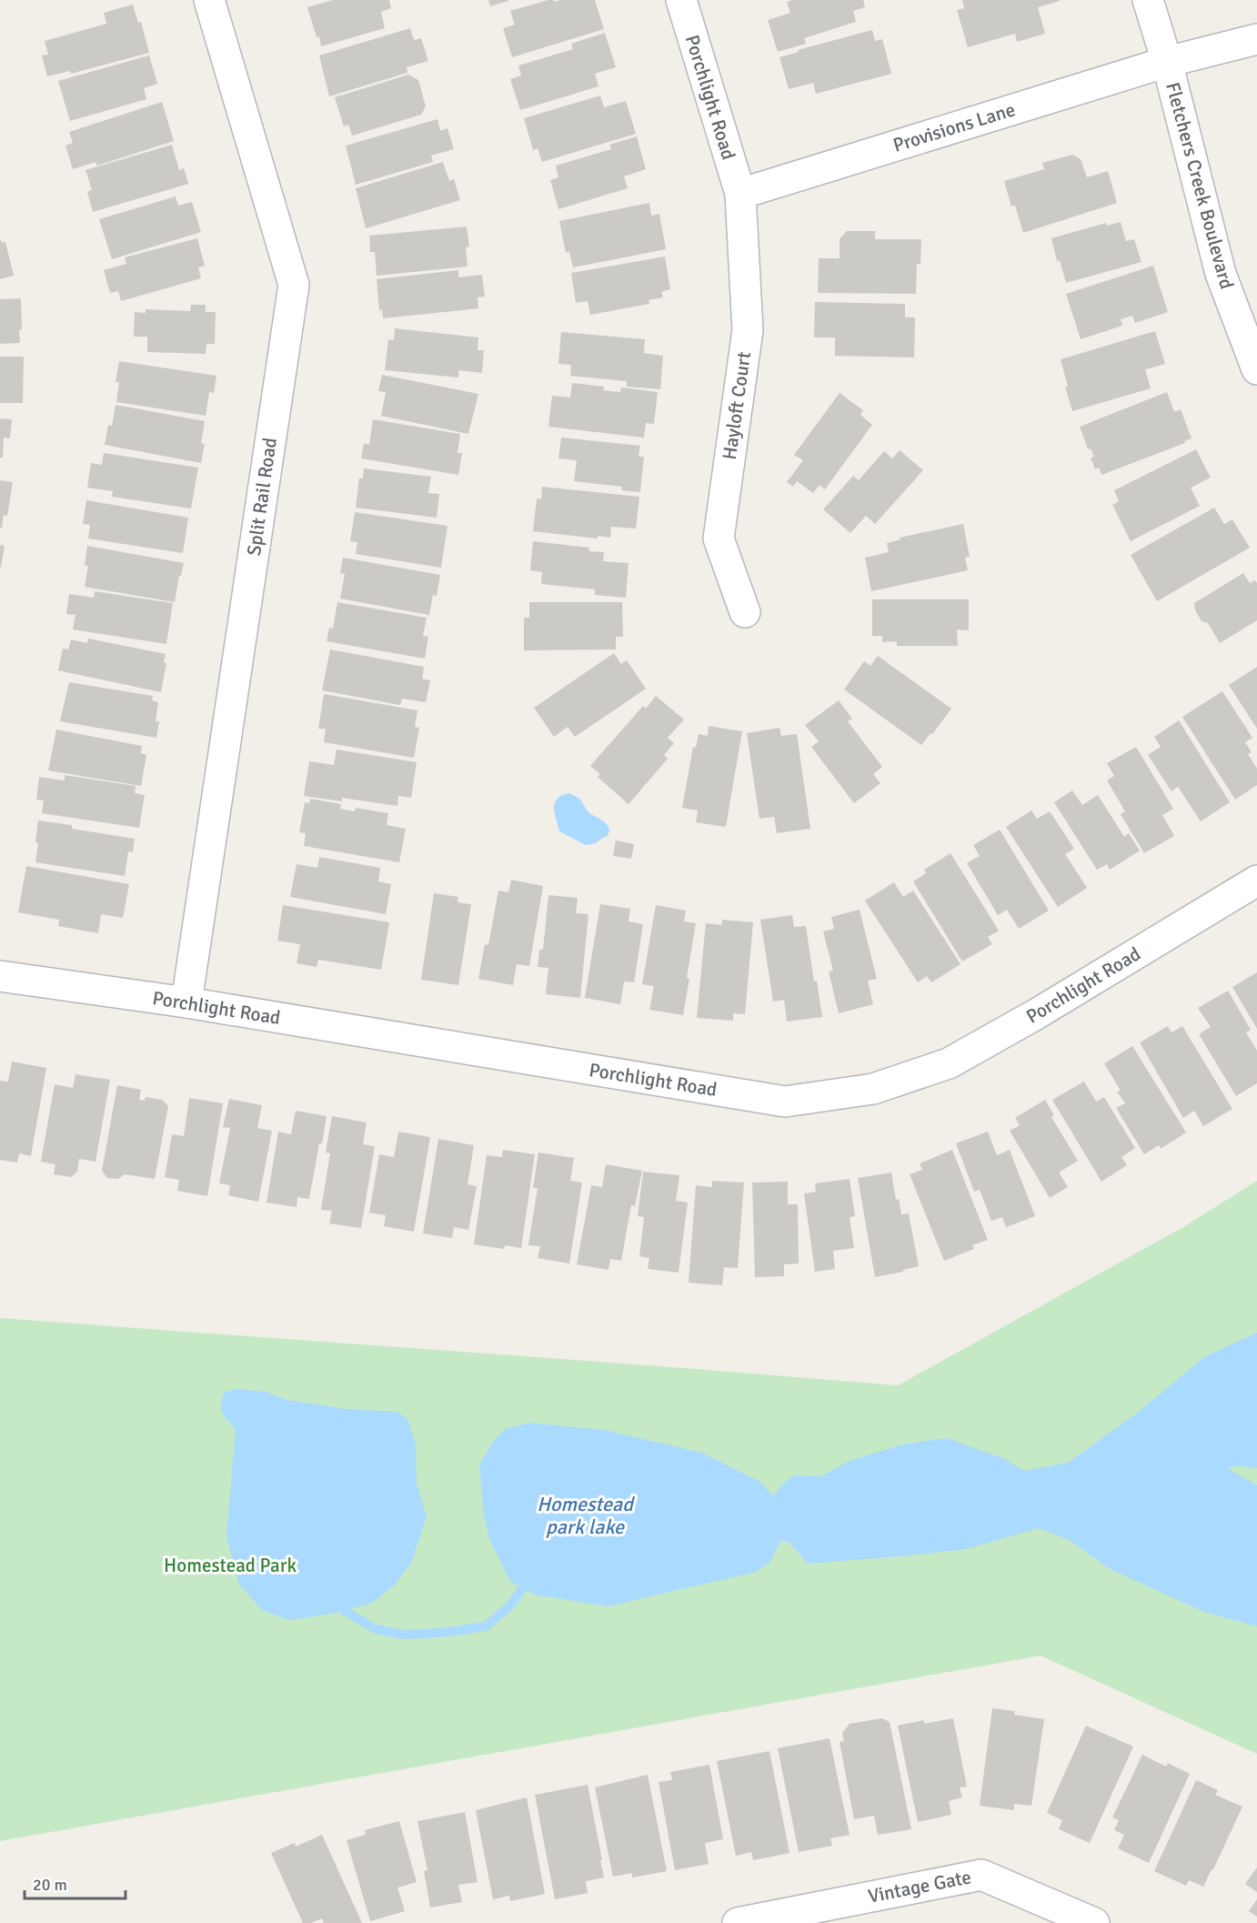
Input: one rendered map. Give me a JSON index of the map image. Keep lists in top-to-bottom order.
{
  "streets": {
    "street": [
      "Porchlight Road",
      "Provisions Lane",
      "Fletchers Creek Boulevard",
      "Hayloft Court",
      "Split Rail Road",
      "Vintage Gate"
    ]
  },
  "crossings": [
    ["Porchlight Road", "Provisions Lane"],
    ["Porchlight Road", "Hayloft Court"],
    ["Porchlight Road", "Split Rail Road"],
    ["Provisions Lane", "Fletchers Creek Boulevard"],
    ["Provisions Lane", "Hayloft Court"]
  ],
  "water": ["Homestead park lake"],
  "parks": ["Homestead Park"],
  "scale_bar": "20 m"
}
